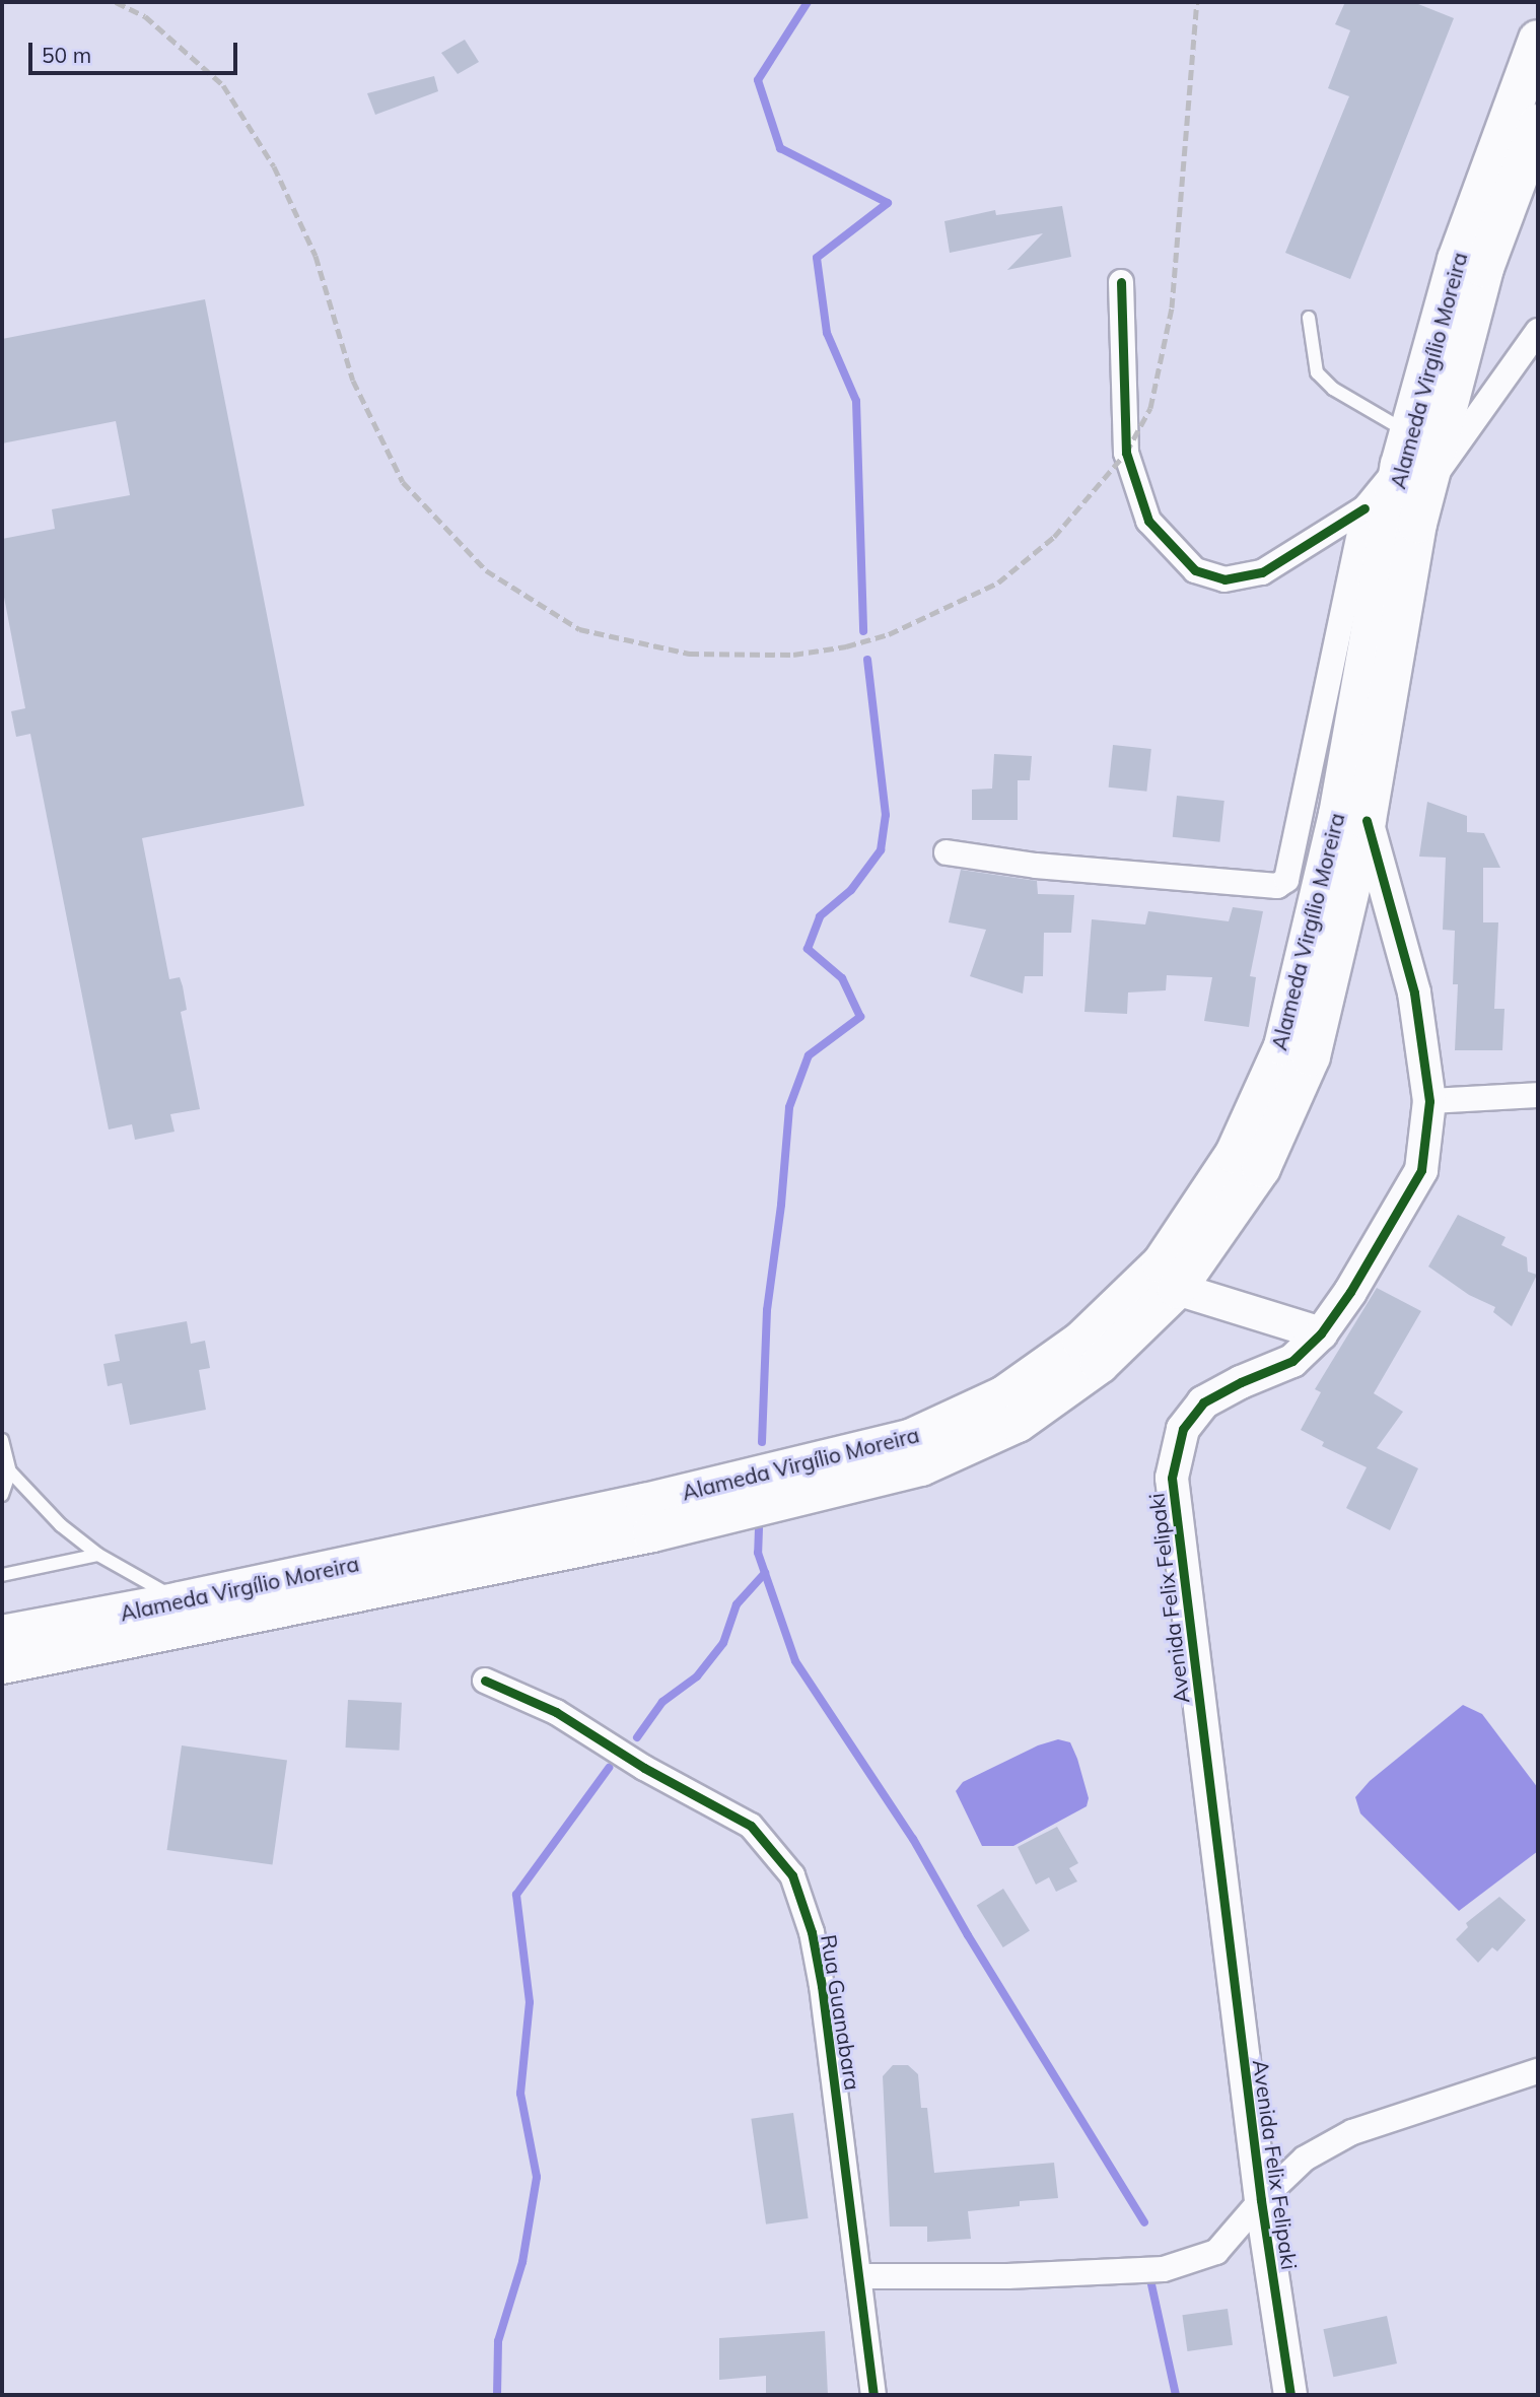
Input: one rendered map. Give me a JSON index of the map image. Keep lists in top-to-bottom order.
{
  "streets": {
    "highway": ["Alameda Virgílio Moreira"],
    "street": ["Avenida Felix Felipaki", "Rua Guanabara"]
  },
  "crossings": [
    ["Alameda Virgílio Moreira", "Avenida Felix Felipaki"]
  ],
  "scale_bar": "50 m"
}
